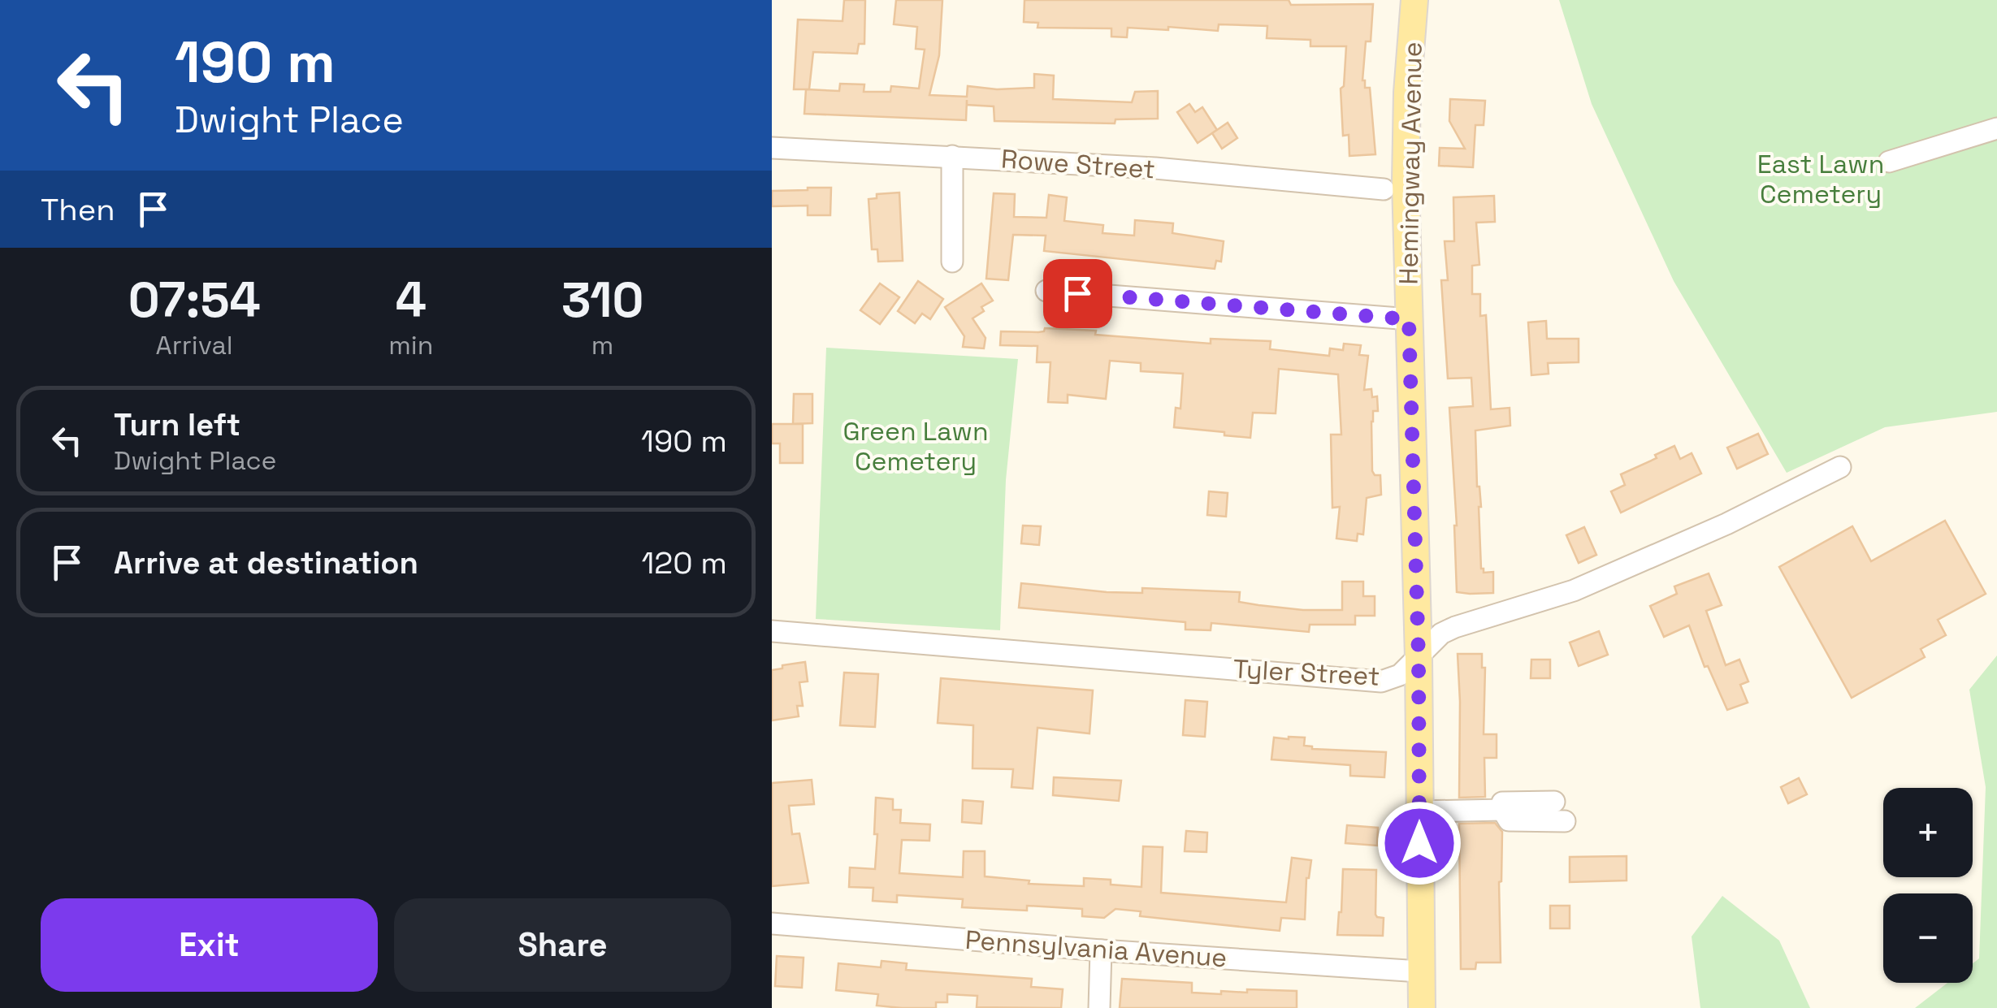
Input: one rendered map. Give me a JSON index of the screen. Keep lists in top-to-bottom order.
{
  "streets": {
    "main road": ["Hemingway Avenue"],
    "street": ["Rowe Street", "Tyler Street", "Pennsylvania Avenue"]
  },
  "crossings": [
    ["Hemingway Avenue", "Tyler Street"],
    ["Hemingway Avenue", "Pennsylvania Avenue"]
  ],
  "parks": ["East Lawn Cemetery", "Green Lawn Cemetery"],
  "page": {
    "turn": ["190 m", "Dwight Place"],
    "then": "Then",
    "eta": [
      "07:54",
      "Arrival",
      "4",
      "min",
      "310",
      "m"
    ],
    "list": [
      {
        "name": "Turn left",
        "note": "Dwight Place",
        "value": "190 m"
      },
      {
        "name": "Arrive at destination",
        "value": "120 m"
      }
    ],
    "map_buttons": ["+", "−"],
    "buttons": ["Exit", "Share"]
  }
}
